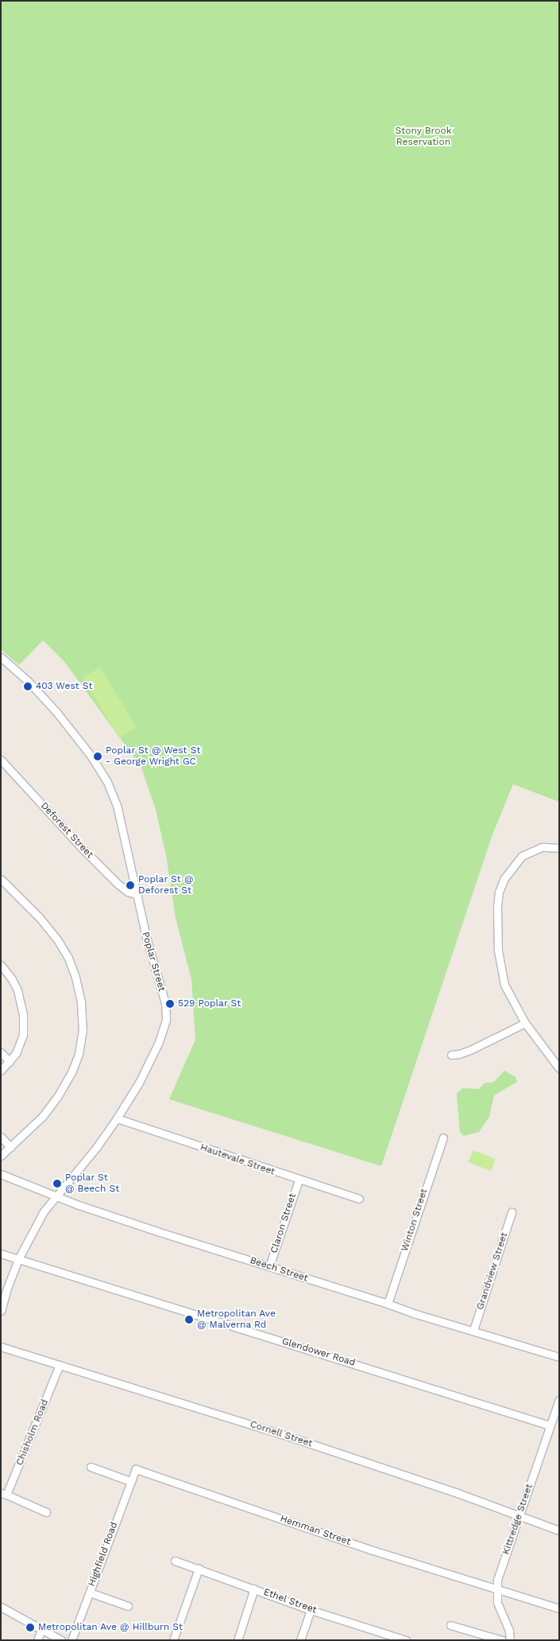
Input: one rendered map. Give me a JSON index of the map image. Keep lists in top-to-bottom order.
{
  "streets": {
    "street": [
      "Deforest Street",
      "Poplar Street",
      "Hautevale Street",
      "Winton Street",
      "Claron Street",
      "Beech Street",
      "Grandview Street",
      "Glendower Road",
      "Chisholm Road",
      "Cornell Street",
      "Kittredge Street",
      "Hemman Street",
      "Highfield Road",
      "Ethel Street"
    ]
  },
  "crossings": [
    ["Deforest Street", "Poplar Street"],
    ["Poplar Street", "Hautevale Street"],
    ["Poplar Street", "Beech Street"],
    ["Poplar Street", "Glendower Road"],
    ["Hautevale Street", "Claron Street"],
    ["Winton Street", "Beech Street"],
    ["Claron Street", "Beech Street"],
    ["Beech Street", "Grandview Street"],
    ["Glendower Road", "Kittredge Street"],
    ["Chisholm Road", "Cornell Street"],
    ["Cornell Street", "Kittredge Street"],
    ["Kittredge Street", "Hemman Street"],
    ["Hemman Street", "Highfield Road"]
  ],
  "parks": ["Stony Brook Reservation"],
  "places": [
    "403 West St",
    "Poplar St @ West St - George Wright GC",
    "Poplar St @ Deforest St",
    "529 Poplar St",
    "Poplar St @ Beech St",
    "Metropolitan Ave @ Malverna Rd",
    "Metropolitan Ave @ Hillburn St"
  ]
}
